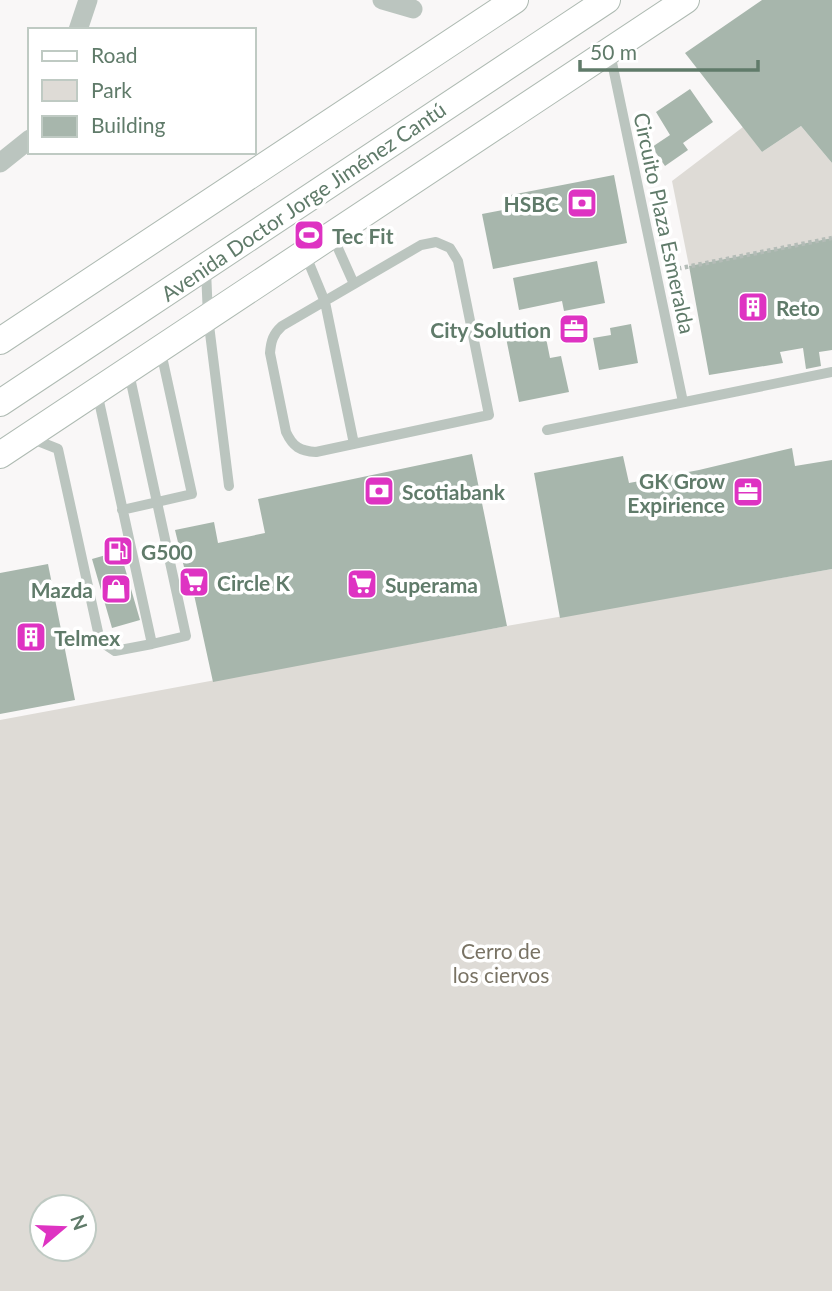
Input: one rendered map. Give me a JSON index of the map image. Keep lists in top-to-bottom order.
{
  "streets": {
    "main road": ["Avenida Doctor Jorge Jiménez Cantú"],
    "lane": ["Circuito Plaza Esmeralda"]
  },
  "crossings": [
    ["Avenida Doctor Jorge Jiménez Cantú", "Circuito Plaza Esmeralda"]
  ],
  "parks": ["Cerro de los ciervos"],
  "places": {
    "bank": ["HSBC", "Scotiabank"],
    "sports": ["Tec Fit"],
    "building": ["Reto", "Telmex"],
    "office": ["City Solution", "GK Grow Expirience"],
    "fuel station": ["G500"],
    "supermarket": ["Circle K", "Superama"],
    "shop": ["Mazda"]
  },
  "legend": ["Road", "Park", "Building"],
  "scale_bar": "50 m",
  "north": "right"
}
